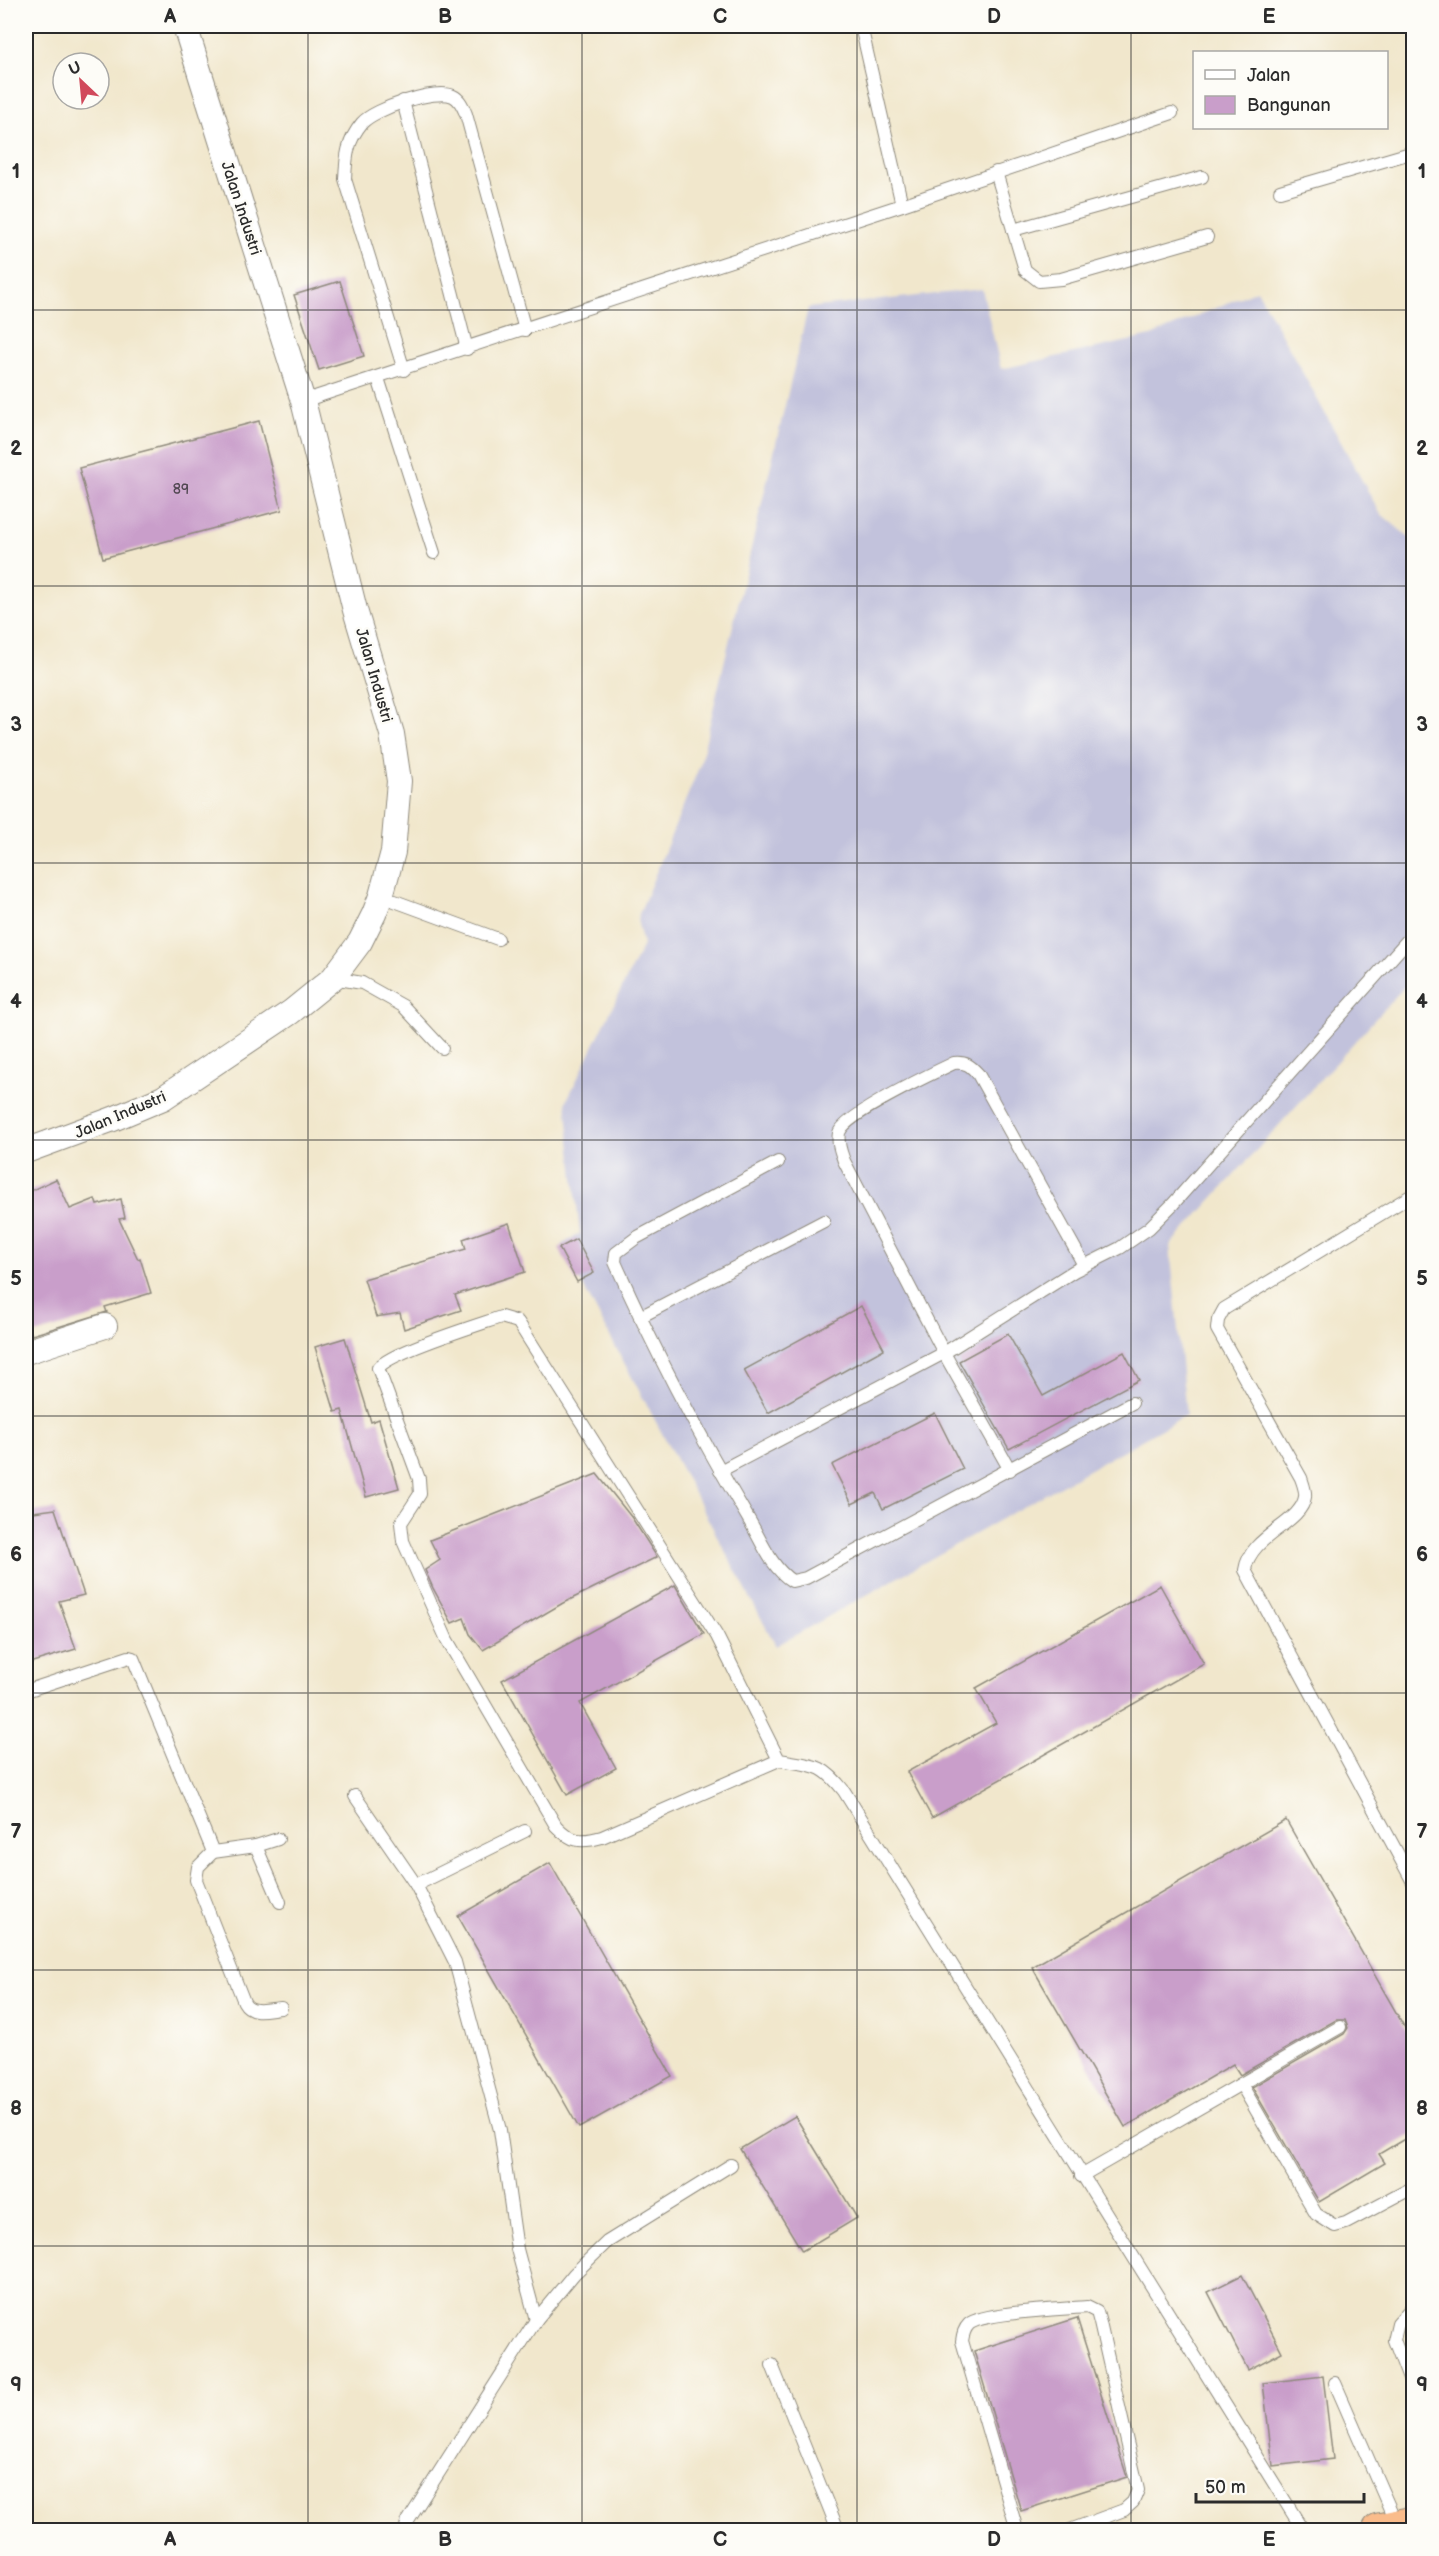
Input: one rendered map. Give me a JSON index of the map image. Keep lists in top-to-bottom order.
{
  "streets": {
    "street": ["Jalan Industri"]
  },
  "house_numbers": ["89"],
  "legend": ["Jalan", "Bangunan"],
  "scale_bar": "50 m",
  "north": "top left",
  "grid": {
    "columns": [
      "A",
      "B",
      "C",
      "D",
      "E"
    ],
    "rows": [
      "1",
      "2",
      "3",
      "4",
      "5",
      "6",
      "7",
      "8",
      "9"
    ]
  }
}
